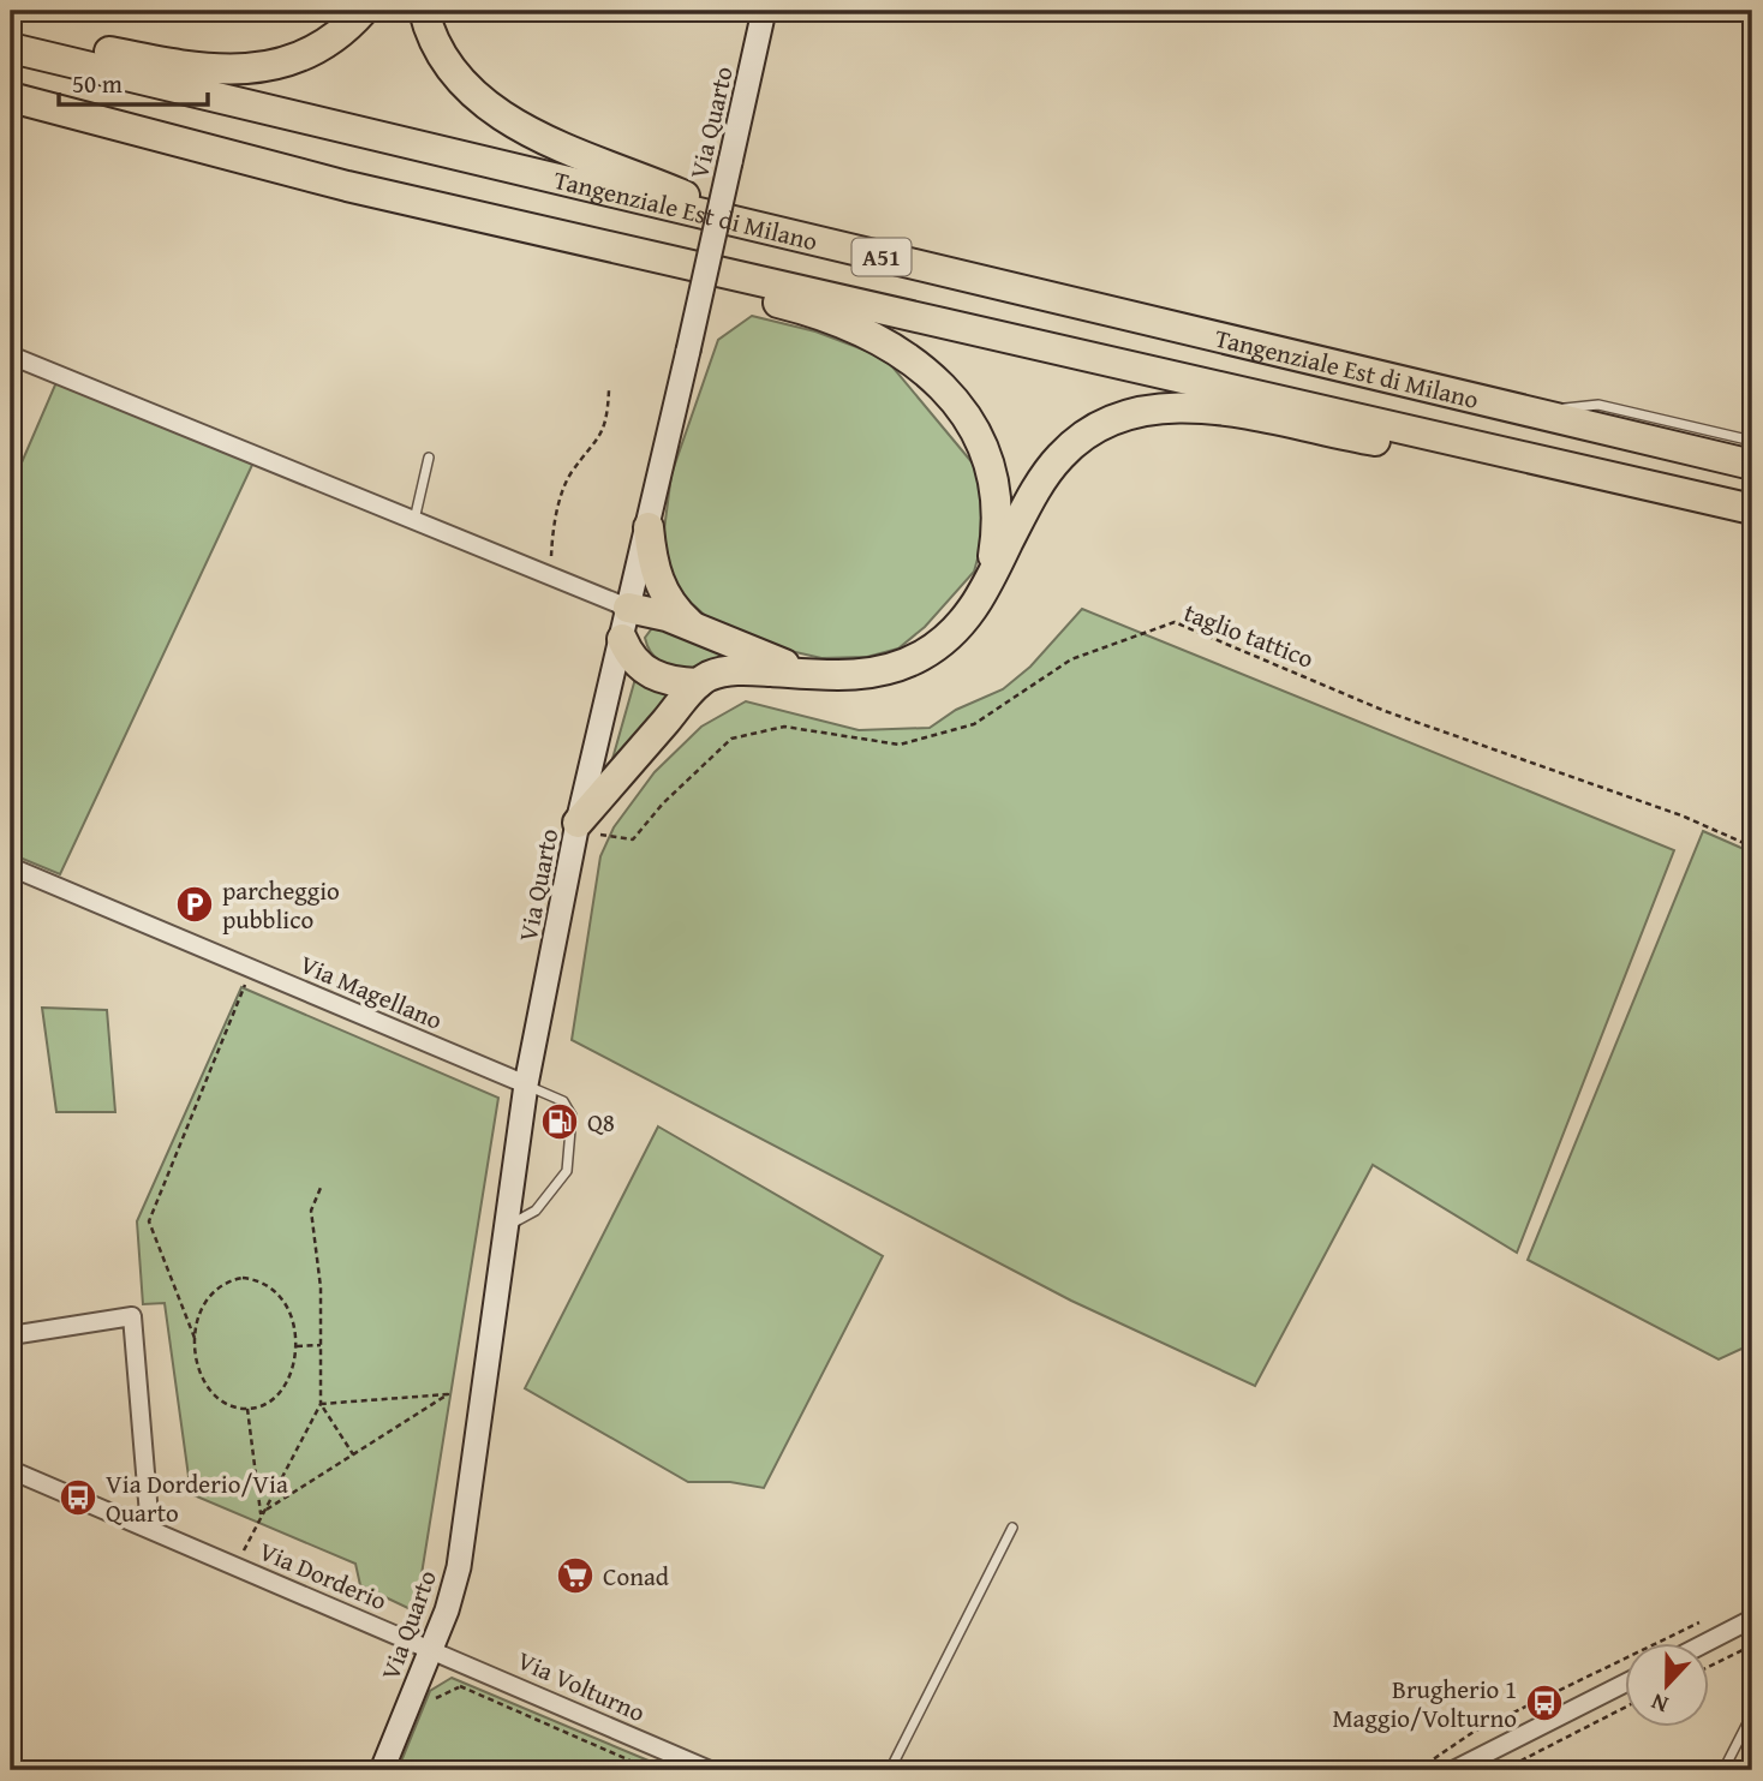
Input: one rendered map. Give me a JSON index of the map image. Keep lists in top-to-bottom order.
{
  "streets": {
    "highway": ["Tangenziale Est di Milano", "A51"],
    "street": [
      "Via Quarto",
      "Via Magellano",
      "Via Dorderio",
      "Via Volturno"
    ],
    "path": ["taglio tattico"]
  },
  "crossings": [
    ["Via Quarto", "taglio tattico"],
    ["Via Quarto", "Via Magellano"],
    ["Via Quarto", "Via Dorderio"],
    ["Via Quarto", "Via Volturno"],
    ["Via Dorderio", "Via Volturno"]
  ],
  "places": {
    "parking": ["parcheggio pubblico"],
    "fuel station": ["Q8"],
    "bus stop": ["Via Dorderio/Via Quarto", "Brugherio 1 Maggio/Volturno"],
    "supermarket": ["Conad"]
  },
  "scale_bar": "50 m",
  "north": "bottom"
}
